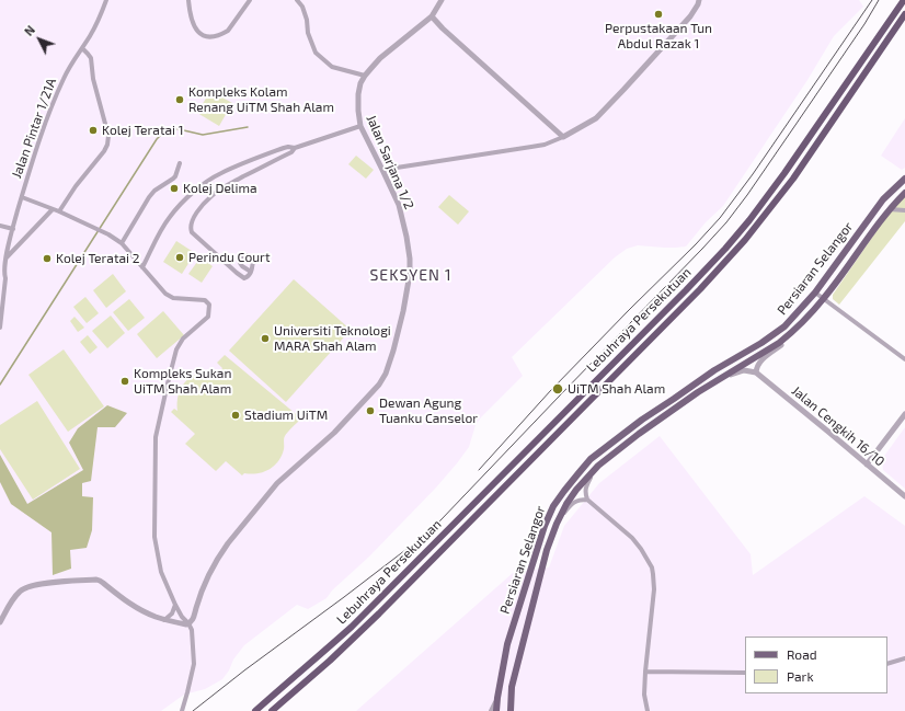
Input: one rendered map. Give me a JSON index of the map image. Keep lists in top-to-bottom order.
{
  "streets": {
    "highway": ["Lebuhraya Persekutuan"],
    "main road": ["Persiaran Selangor"],
    "street": ["Jalan Pintar 1/21A", "Jalan Sarjana 1/2", "Jalan Cengkih 16/10"]
  },
  "districts": ["SEKSYEN 1"],
  "places": [
    "Perpustakaan Tun Abdul Razak 1",
    "Kompleks Kolam Renang UiTM Shah Alam",
    "Kolej Teratai 1",
    "Kolej Delima",
    "Perindu Court",
    "Kolej Teratai 2",
    "Universiti Teknologi MARA Shah Alam",
    "Kompleks Sukan UiTM Shah Alam",
    "UiTM Shah Alam",
    "Dewan Agung Tuanku Canselor",
    "Stadium UiTM"
  ],
  "legend": ["Road", "Park"],
  "north": "top left"
}
